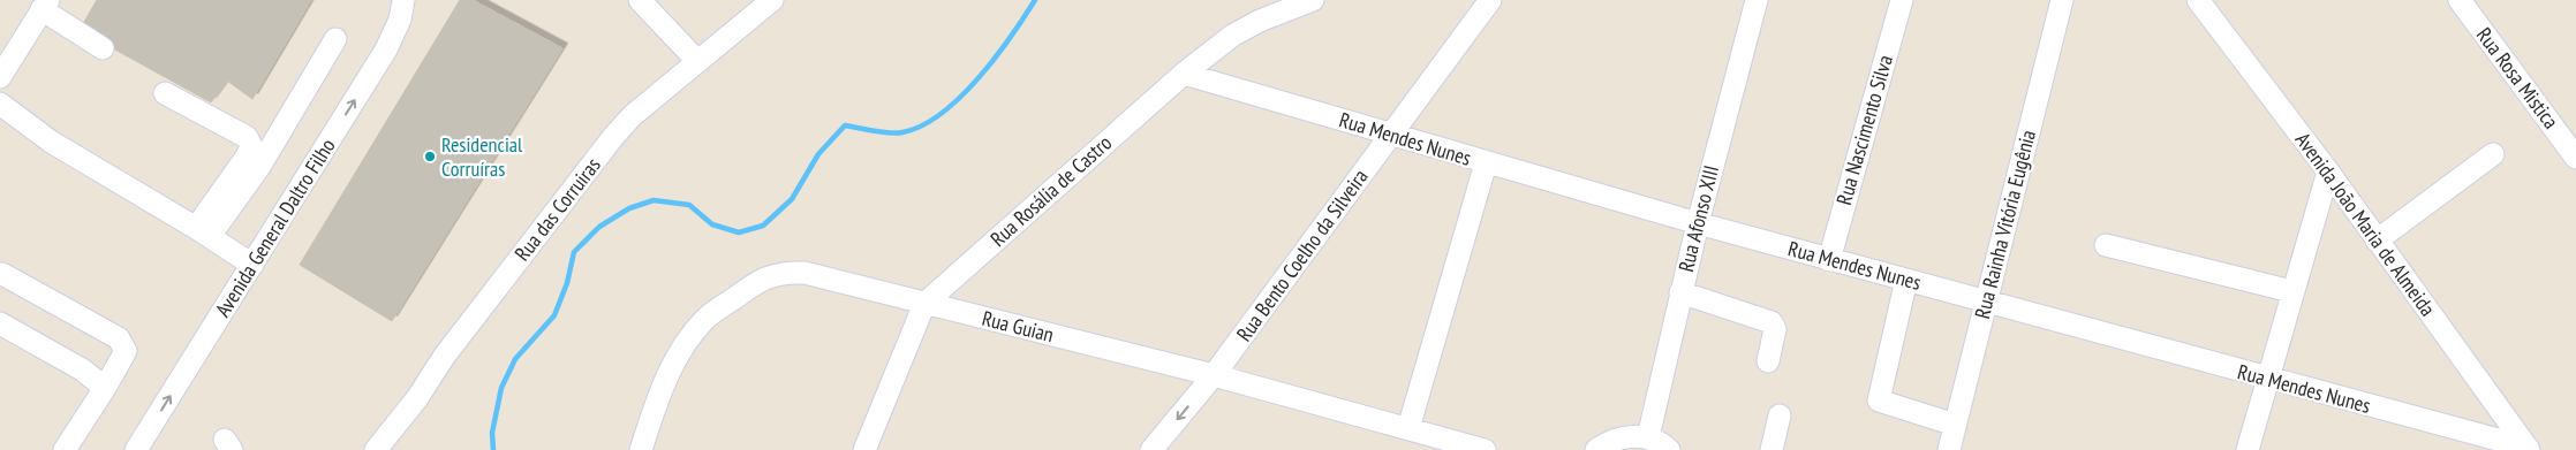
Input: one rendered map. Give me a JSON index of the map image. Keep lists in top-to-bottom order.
{
  "streets": {
    "street": [
      "Rua Rosa Mistica",
      "Rua Nascimento Silva",
      "Rua Mendes Nunes",
      "Rua Rosália de Castro",
      "Rua das Corruiras",
      "Rua Afonso XIII",
      "Rua Rainha Vitória Eugênia",
      "Avenida João Maria de Almeida",
      "Avenida General Daltro Filho",
      "Rua Bento Coelho da Silveira",
      "Rua Guian"
    ]
  },
  "crossings": [
    ["Rua Nascimento Silva", "Rua Mendes Nunes"],
    ["Rua Mendes Nunes", "Rua Rosália de Castro"],
    ["Rua Mendes Nunes", "Rua Afonso XIII"],
    ["Rua Mendes Nunes", "Rua Rainha Vitória Eugênia"],
    ["Rua Mendes Nunes", "Avenida João Maria de Almeida"],
    ["Rua Mendes Nunes", "Rua Bento Coelho da Silveira"],
    ["Rua Rosália de Castro", "Rua Guian"],
    ["Rua Bento Coelho da Silveira", "Rua Guian"]
  ],
  "places": ["Residencial Corruíras"]
}
